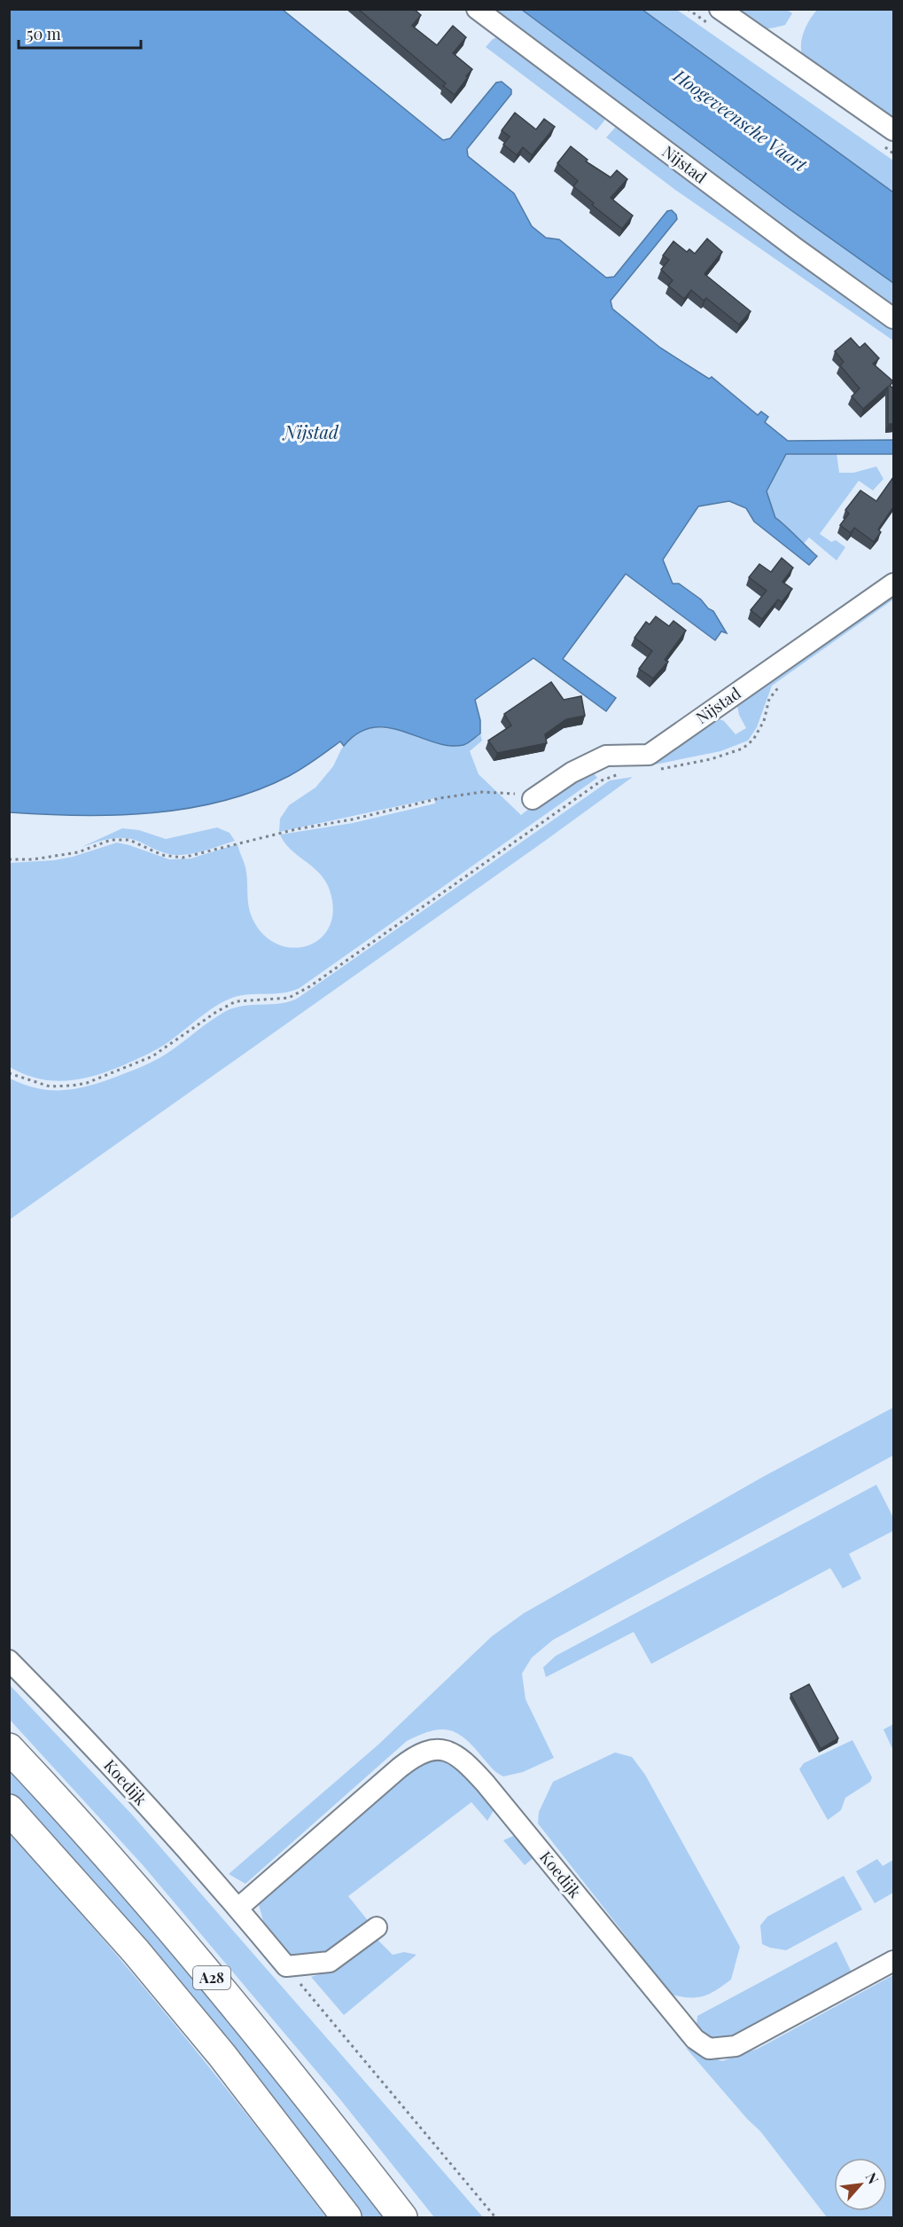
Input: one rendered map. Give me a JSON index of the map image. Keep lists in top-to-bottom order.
{
  "streets": {
    "highway": ["A28"],
    "street": ["Nijstad", "Koedijk"]
  },
  "water": ["Hoogeveensche Vaart", "Nijstad"],
  "scale_bar": "50 m",
  "north": "top right"
}
